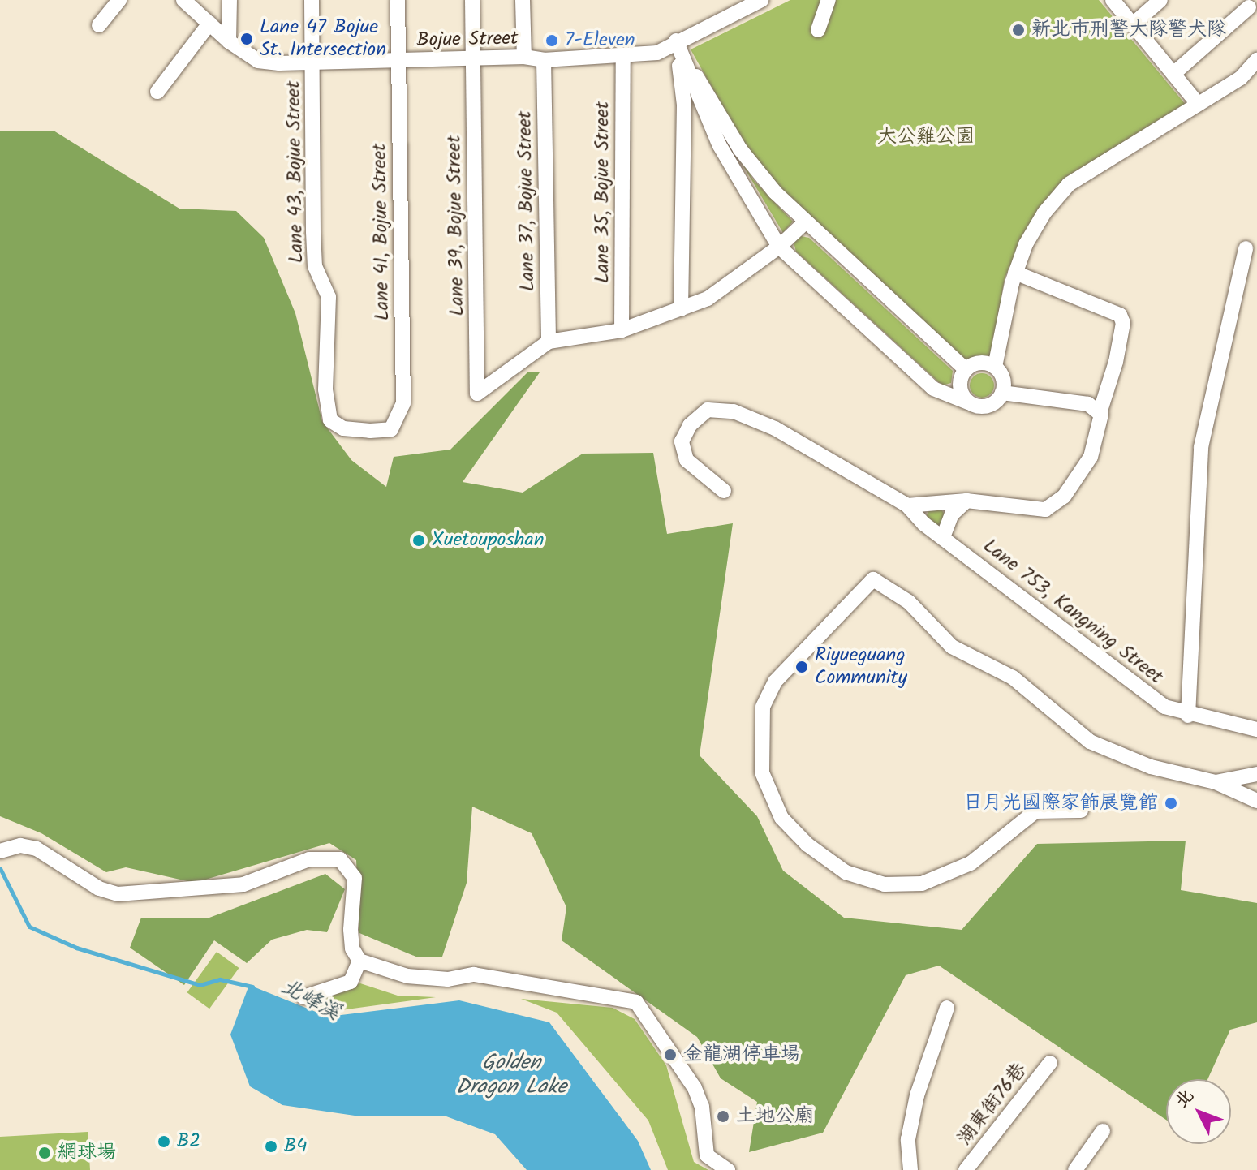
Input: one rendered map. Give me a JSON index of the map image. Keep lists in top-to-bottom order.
{
  "streets": {
    "street": [
      "Bojue Street",
      "Lane 43, Bojue Street",
      "Lane 35, Bojue Street",
      "Lane 37, Bojue Street",
      "Lane 39, Bojue Street",
      "Lane 41, Bojue Street",
      "Lane 753, Kangning Street",
      "湖東街76巷"
    ]
  },
  "crossings": [
    ["Bojue Street", "Lane 43, Bojue Street"],
    ["Bojue Street", "Lane 35, Bojue Street"],
    ["Bojue Street", "Lane 37, Bojue Street"],
    ["Bojue Street", "Lane 39, Bojue Street"],
    ["Bojue Street", "Lane 41, Bojue Street"],
    ["Lane 43, Bojue Street", "Lane 41, Bojue Street"],
    ["Lane 37, Bojue Street", "Lane 39, Bojue Street"]
  ],
  "water": ["北峰溪", "Golden Dragon Lake"],
  "parks": ["大公雞公園"],
  "places": [
    "新北市刑警大隊警犬隊",
    "Lane 47 Bojue St. Intersection",
    "7-Eleven",
    "Xuetouposhan",
    "Riyueguang Community",
    "日月光國際家飾展覽館",
    "金龍湖停車場",
    "土地公廟",
    "B2",
    "B4",
    "網球場"
  ],
  "north": "top left"
}
